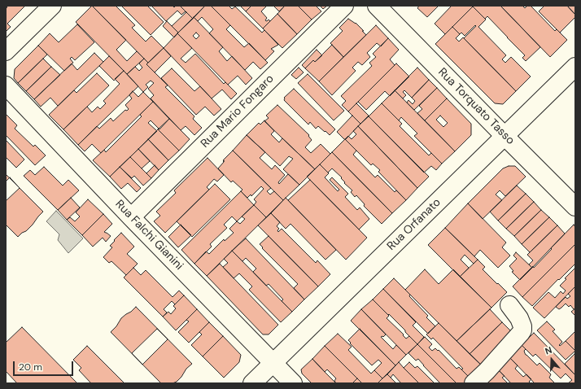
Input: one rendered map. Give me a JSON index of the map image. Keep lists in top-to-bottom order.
{
  "streets": {
    "street": [
      "Rua Torquato Tasso",
      "Rua Mario Fongaro",
      "Rua Orfanato",
      "Rua Falchi Gianini"
    ]
  },
  "crossings": [
    ["Rua Torquato Tasso", "Rua Orfanato"],
    ["Rua Mario Fongaro", "Rua Falchi Gianini"],
    ["Rua Orfanato", "Rua Falchi Gianini"]
  ],
  "scale_bar": "20 m",
  "north": "top"
}
